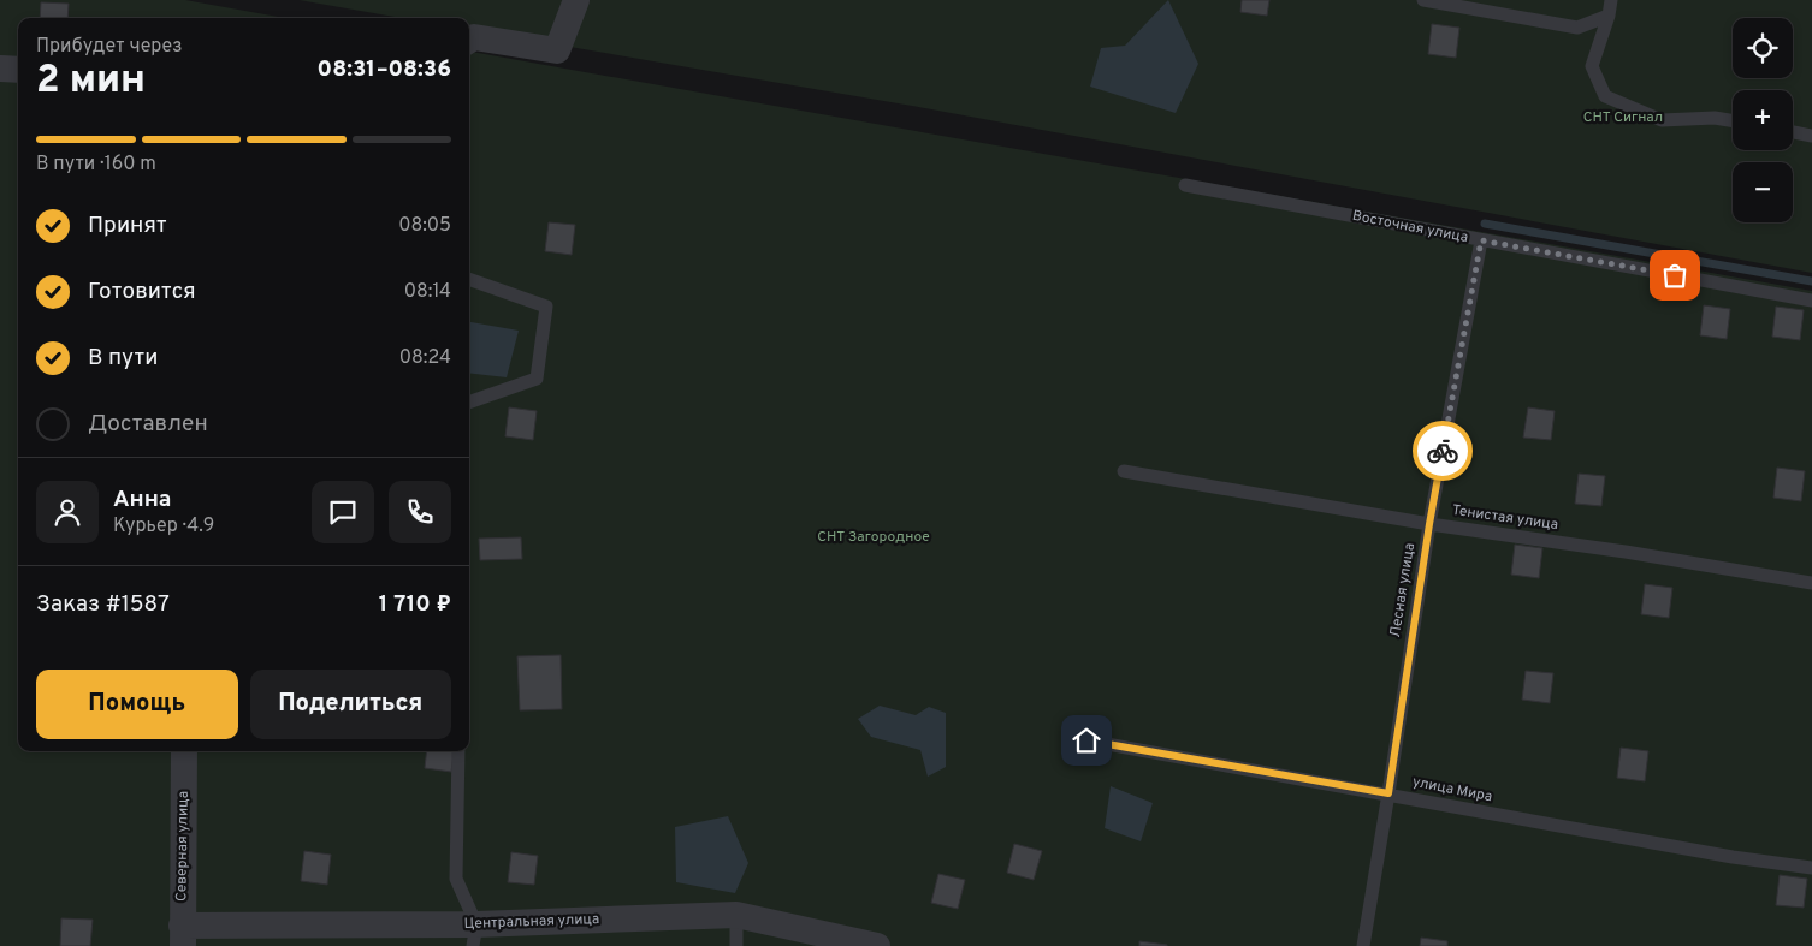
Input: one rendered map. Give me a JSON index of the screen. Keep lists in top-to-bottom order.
{
  "streets": {
    "street": ["Северная улица", "Центральная улица"],
    "lane": [
      "Восточная улица",
      "Тенистая улица",
      "Лесная улица",
      "улица Мира"
    ]
  },
  "crossings": [
    ["Восточная улица", "Лесная улица"],
    ["Тенистая улица", "Лесная улица"],
    ["Лесная улица", "улица Мира"],
    ["Северная улица", "Центральная улица"]
  ],
  "parks": ["СНТ Сигнал", "СНТ Загородное"],
  "page": {
    "map_buttons": ["+", "−"],
    "heading": ["2 мин", "Прибудет через", "08:31–08:36"],
    "panel": [
      "Анна",
      "Курьер · 4.9",
      "Заказ #1587",
      "1 710 ₽"
    ],
    "bar": "В пути · 160 m",
    "list": [
      ["Принят", "08:05"],
      ["Готовится", "08:14"],
      ["В пути", "08:24"],
      "Доставлен"
    ],
    "buttons": ["Помощь", "Поделиться"]
  }
}
